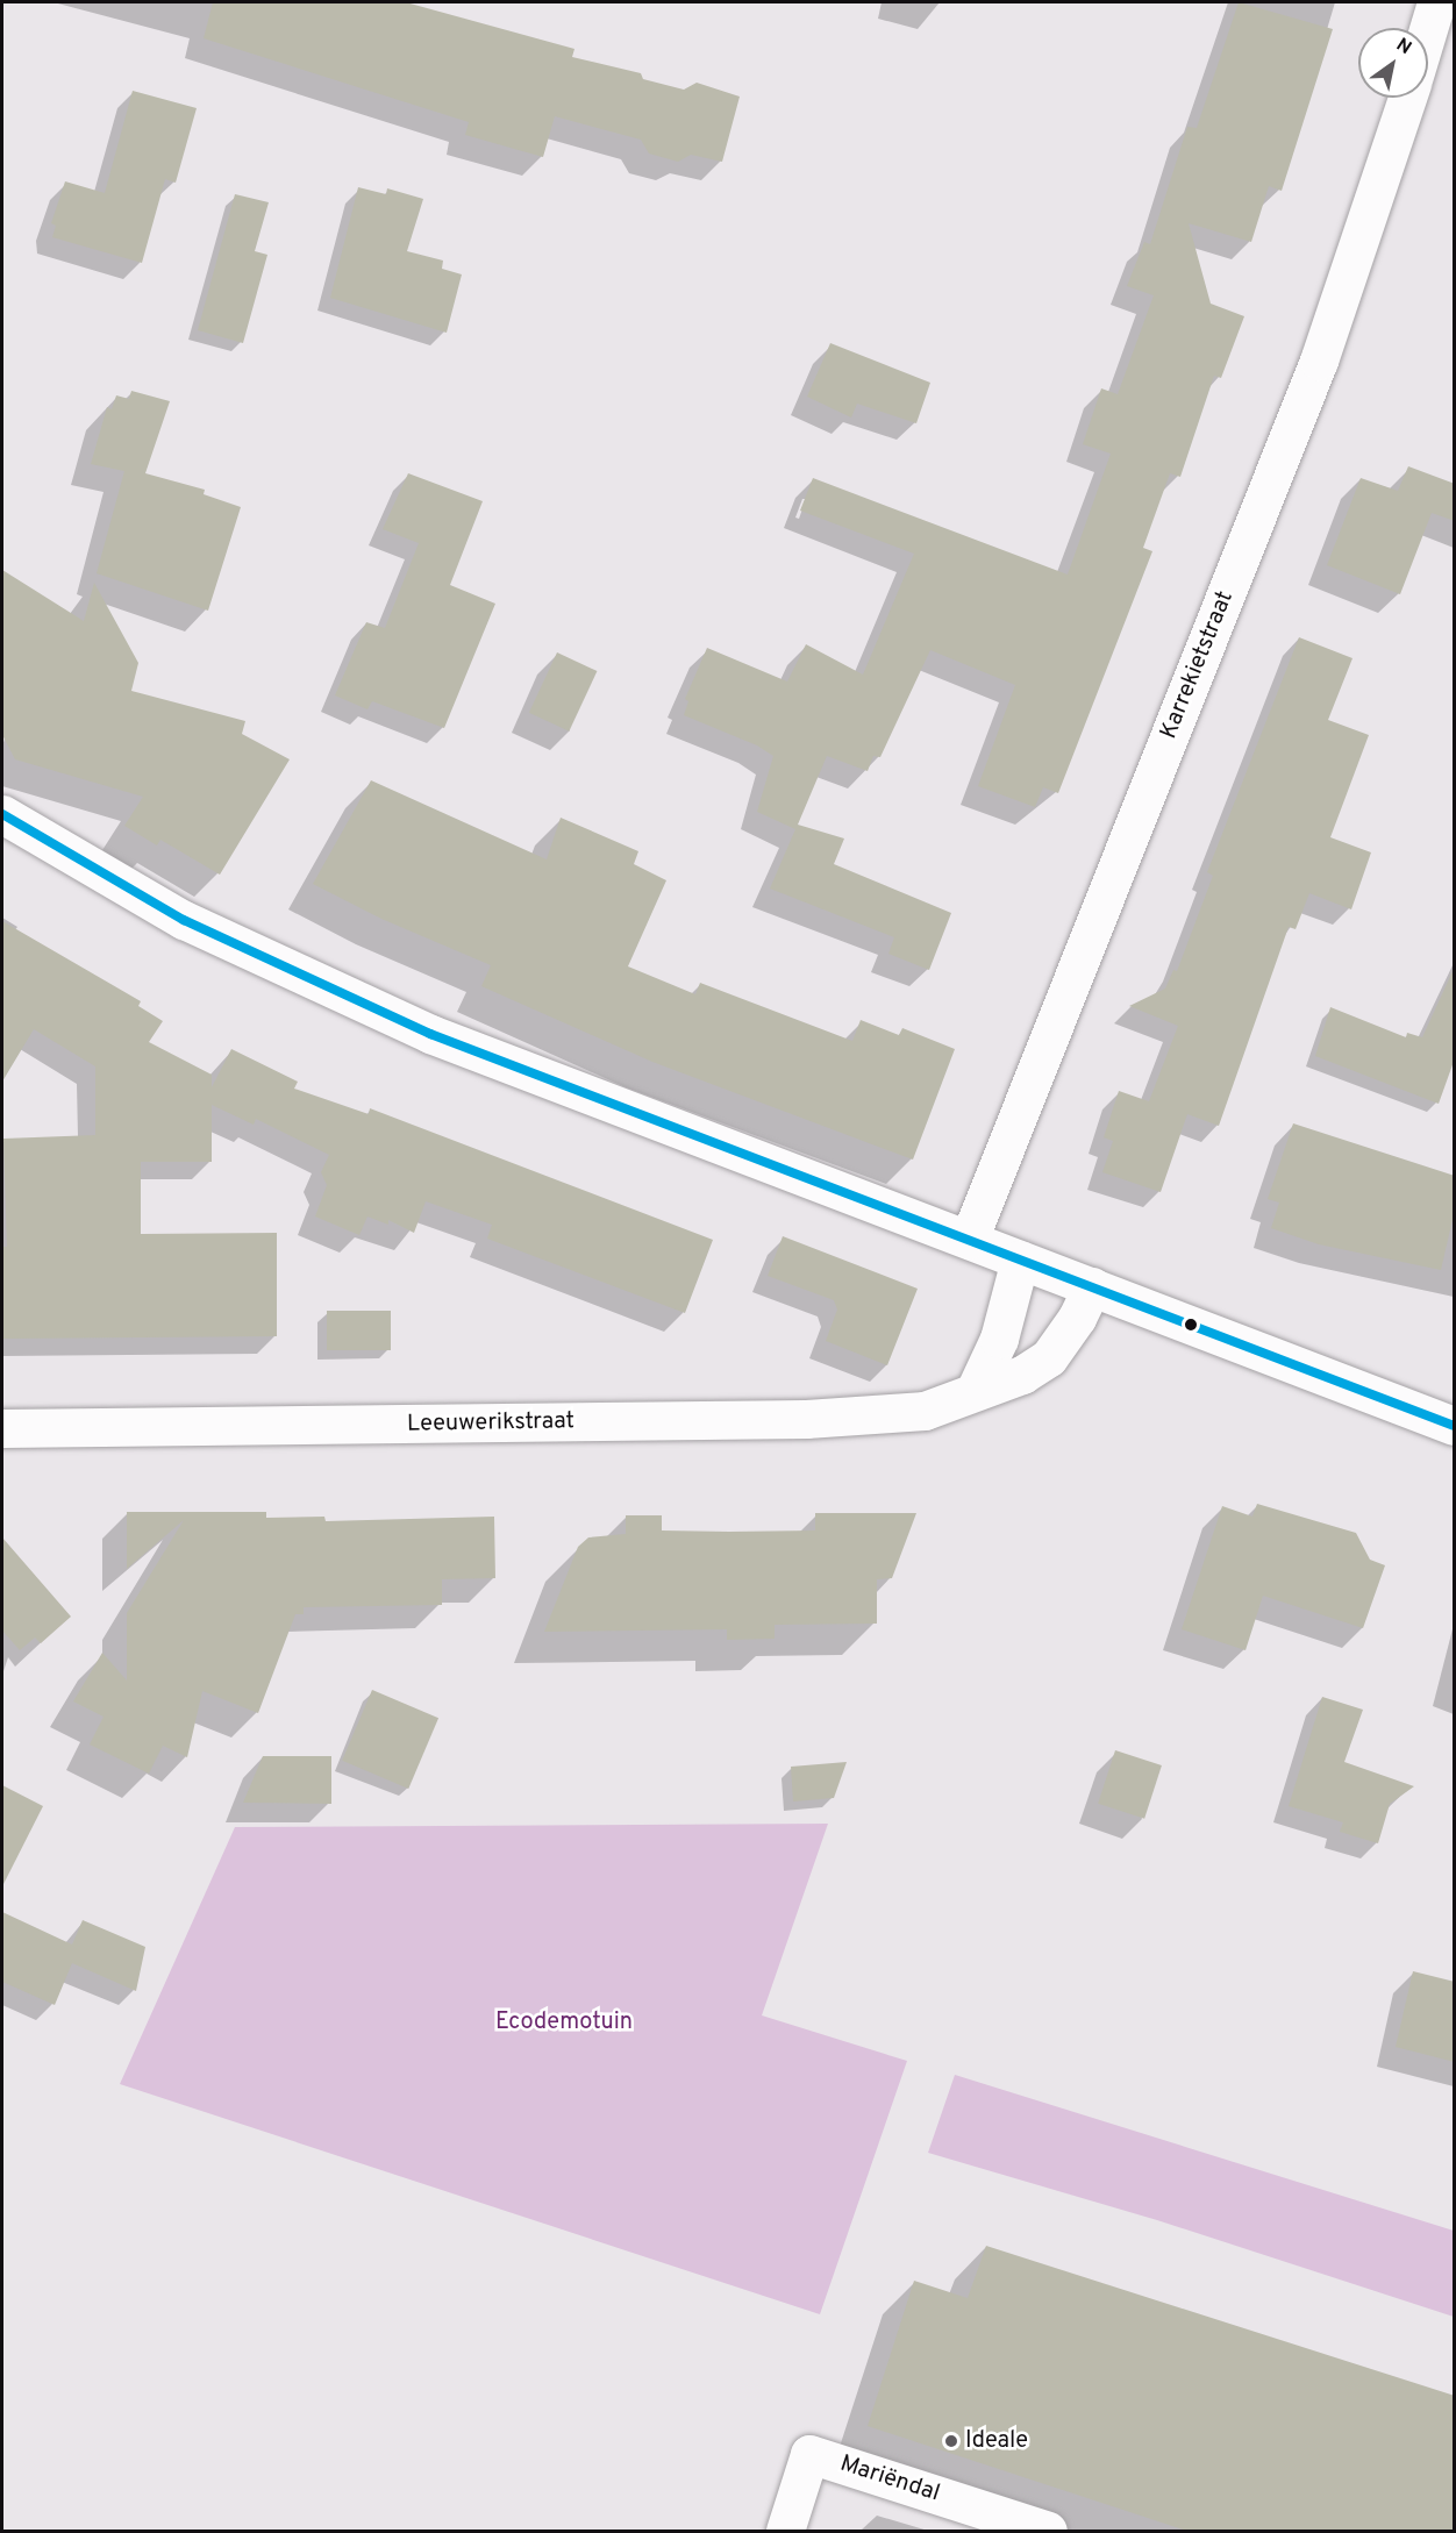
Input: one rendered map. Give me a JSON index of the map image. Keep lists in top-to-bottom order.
{
  "streets": {
    "street": ["Karrekietstraat", "Leeuwerikstraat", "Mariëndal"]
  },
  "parks": ["Ecodemotuin"],
  "places": ["Ideale"],
  "north": "top right"
}
